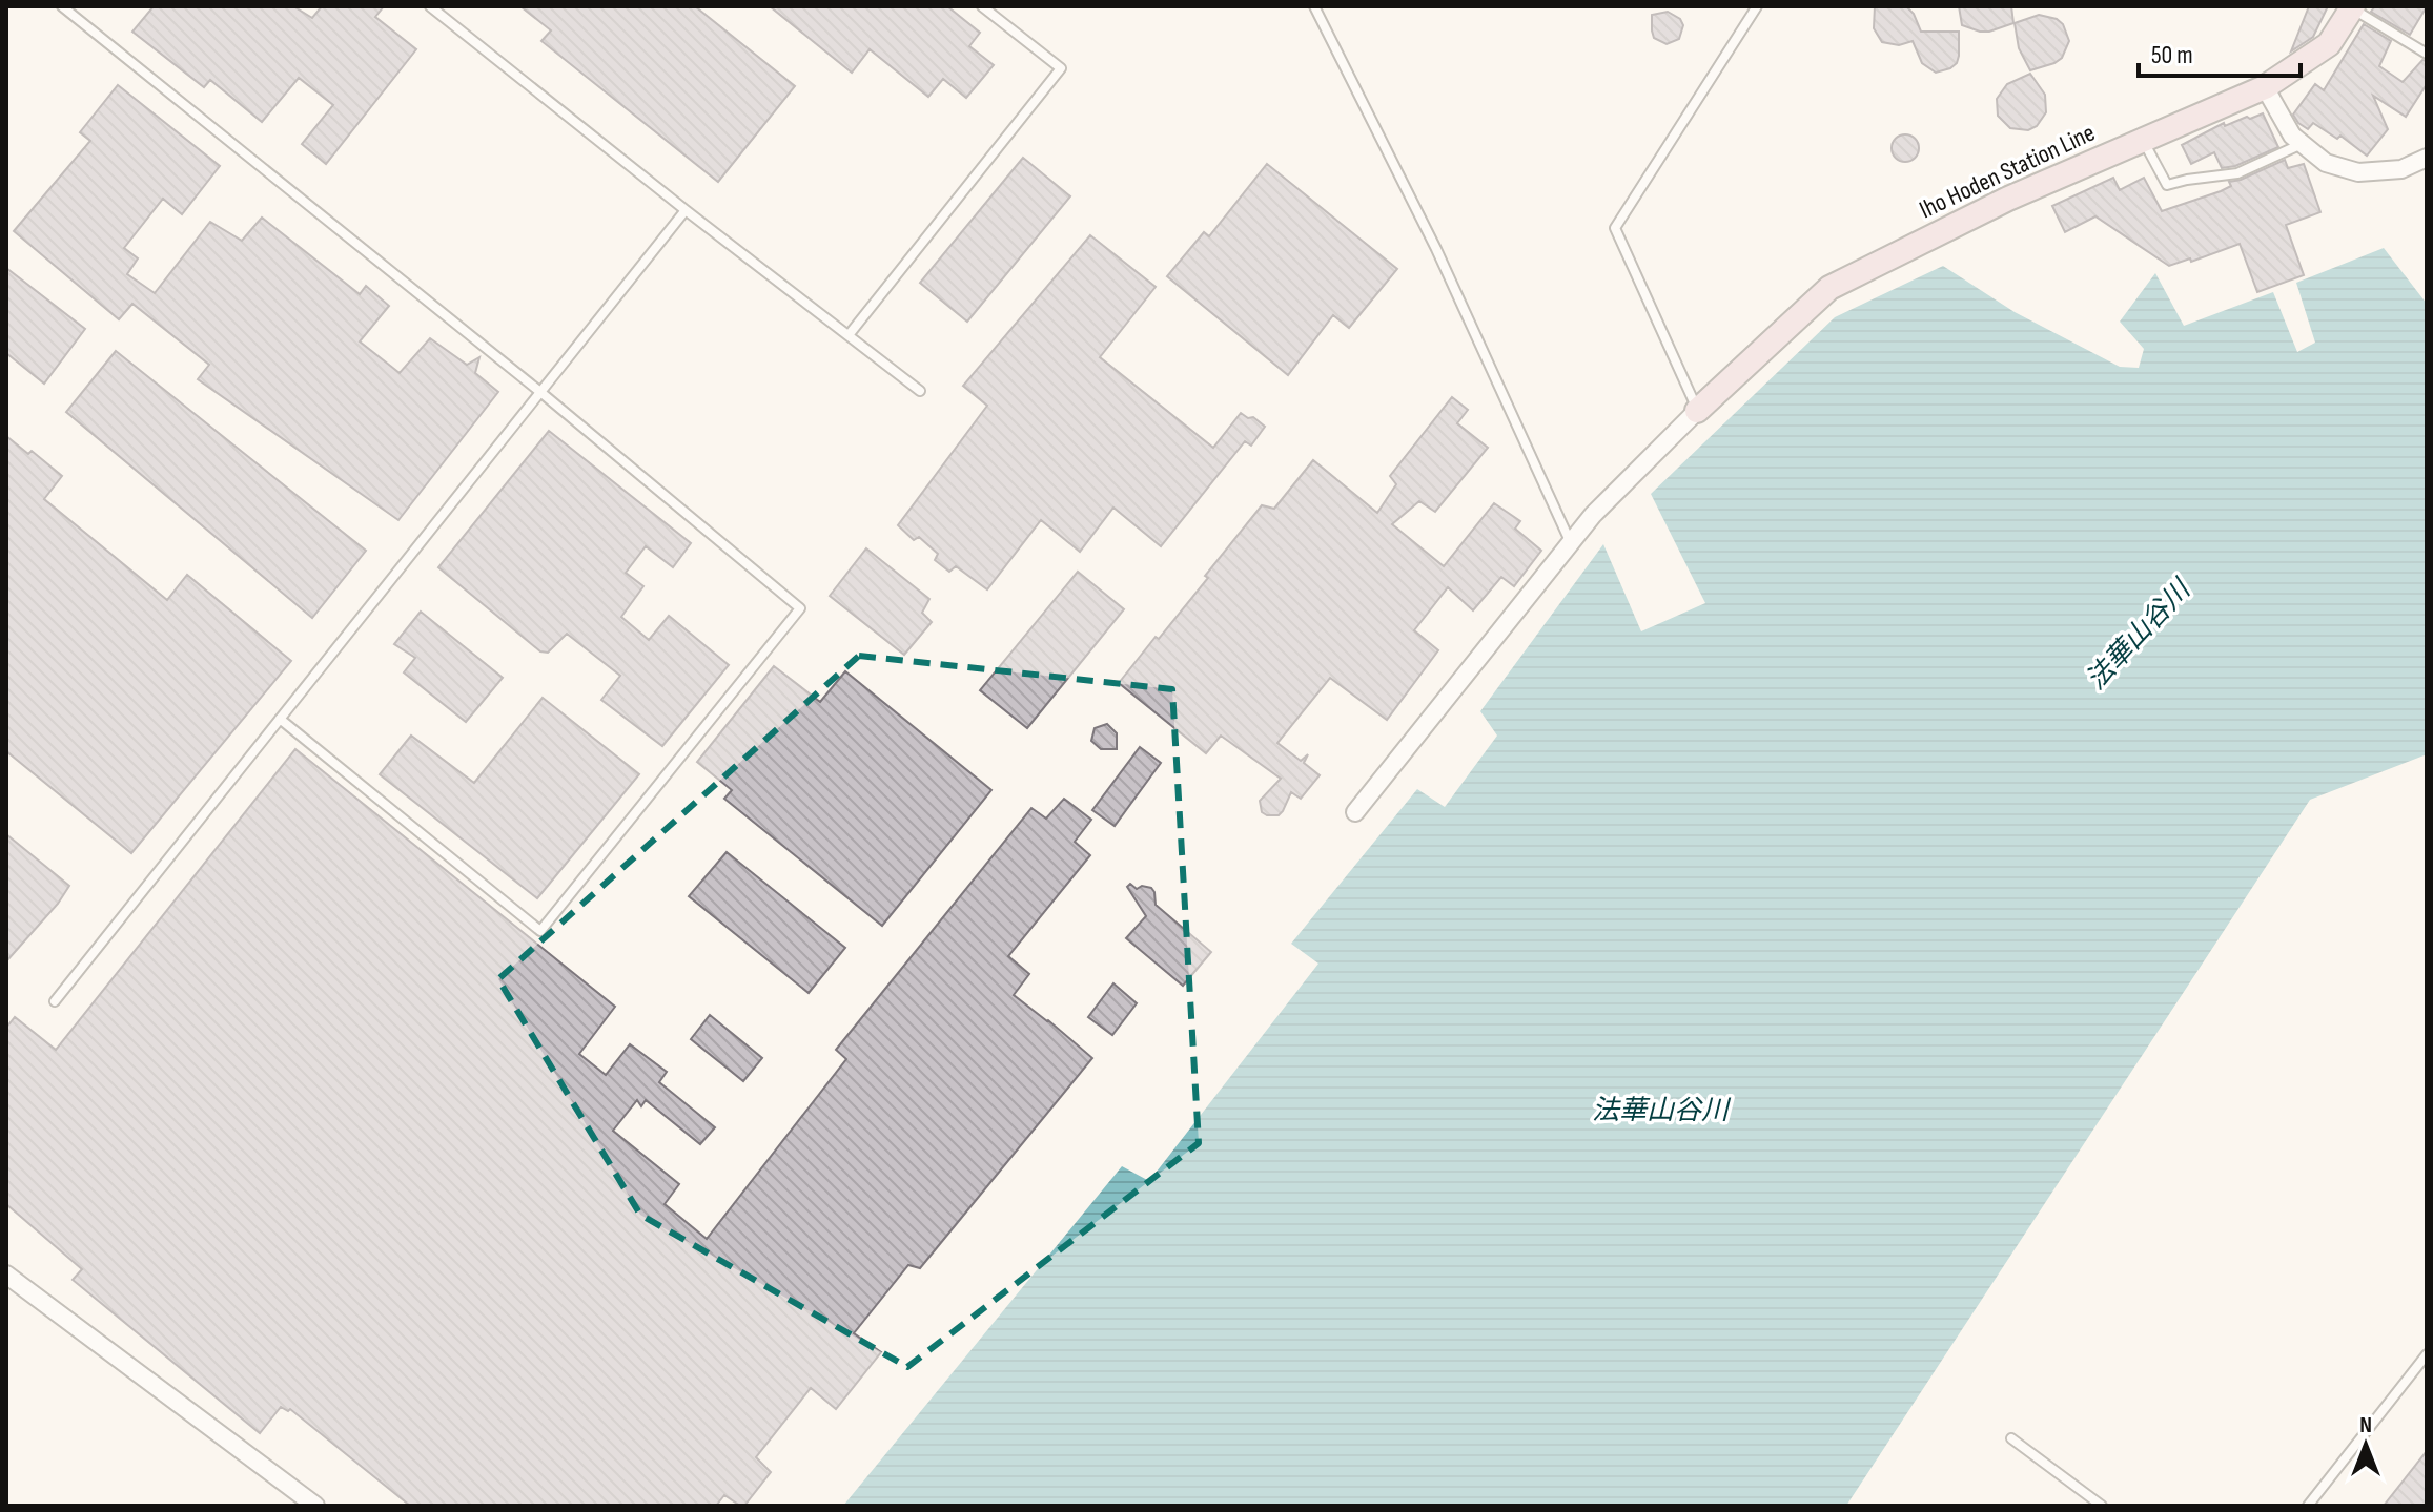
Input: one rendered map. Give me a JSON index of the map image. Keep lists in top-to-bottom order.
{
  "streets": {
    "main road": ["Iho Hoden Station Line"]
  },
  "water": ["法華山谷川"],
  "scale_bar": "50 m",
  "north": "top"
}
